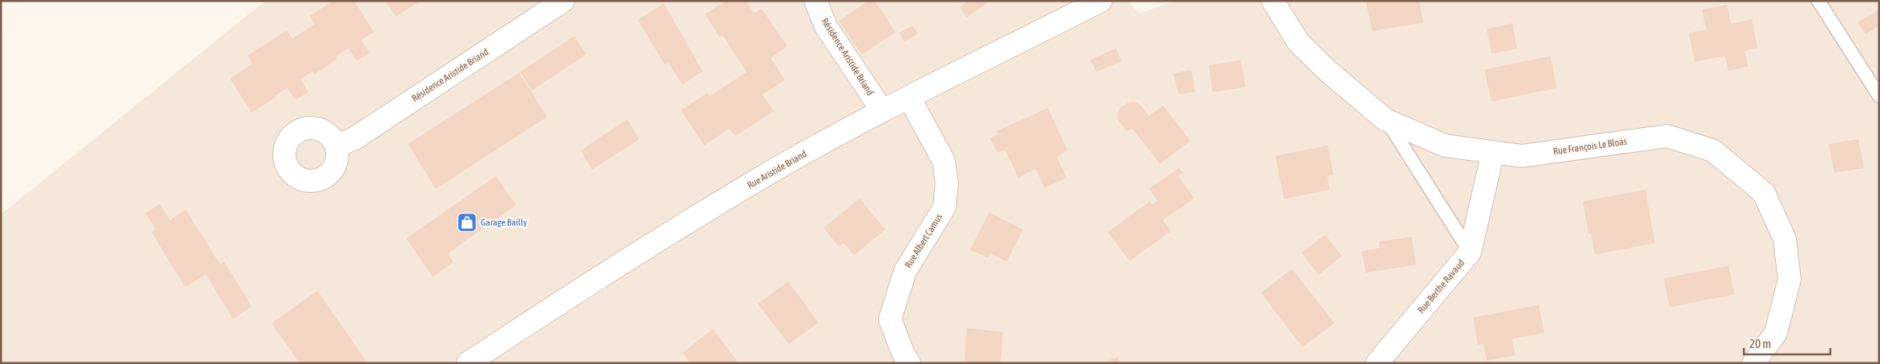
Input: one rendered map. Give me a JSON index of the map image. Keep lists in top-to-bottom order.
{
  "streets": {
    "street": [
      "Résidence Aristide Briand",
      "Rue François Le Bloas",
      "Rue Aristide Briand",
      "Rue Albert Camus",
      "Rue Berthe Ravaud"
    ]
  },
  "crossings": [
    ["Résidence Aristide Briand", "Rue Aristide Briand"],
    ["Rue François Le Bloas", "Rue Berthe Ravaud"],
    ["Rue Aristide Briand", "Rue Albert Camus"]
  ],
  "places": {
    "shop": ["Garage Bailly"]
  },
  "scale_bar": "20 m"
}
